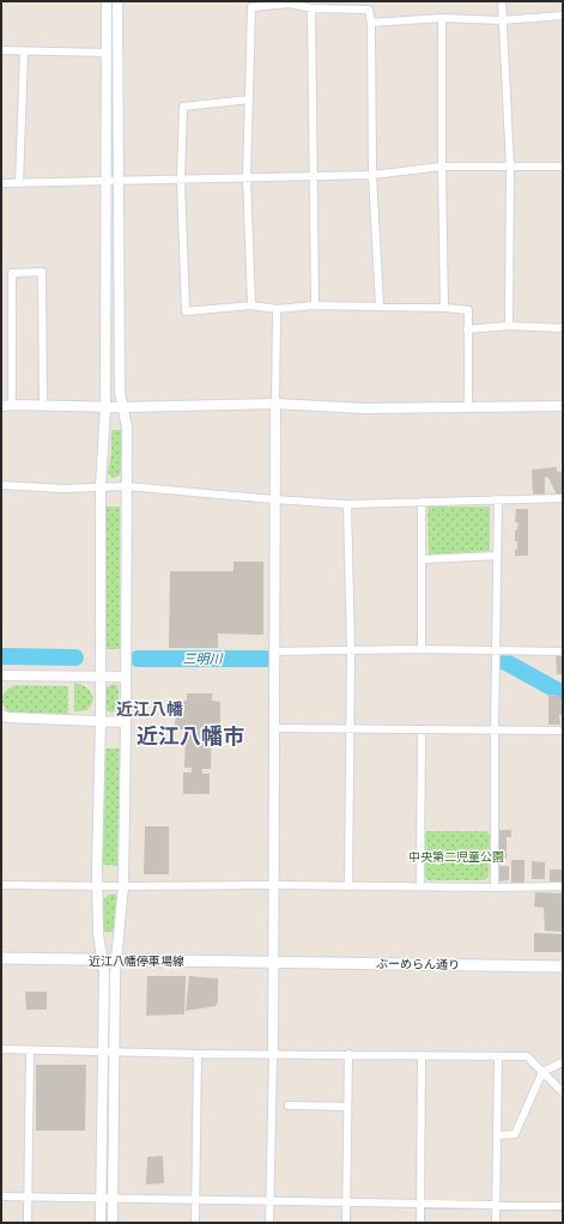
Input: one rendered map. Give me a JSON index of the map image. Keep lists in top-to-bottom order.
{
  "streets": {
    "main road": ["近江八幡停車場線", "ぶーめらん通り"]
  },
  "crossings": [
    ["近江八幡停車場線", "ぶーめらん通り"]
  ],
  "districts": ["近江八幡", "近江八幡市"],
  "water": ["三明川"],
  "parks": ["中央第二児童公園"]
}
